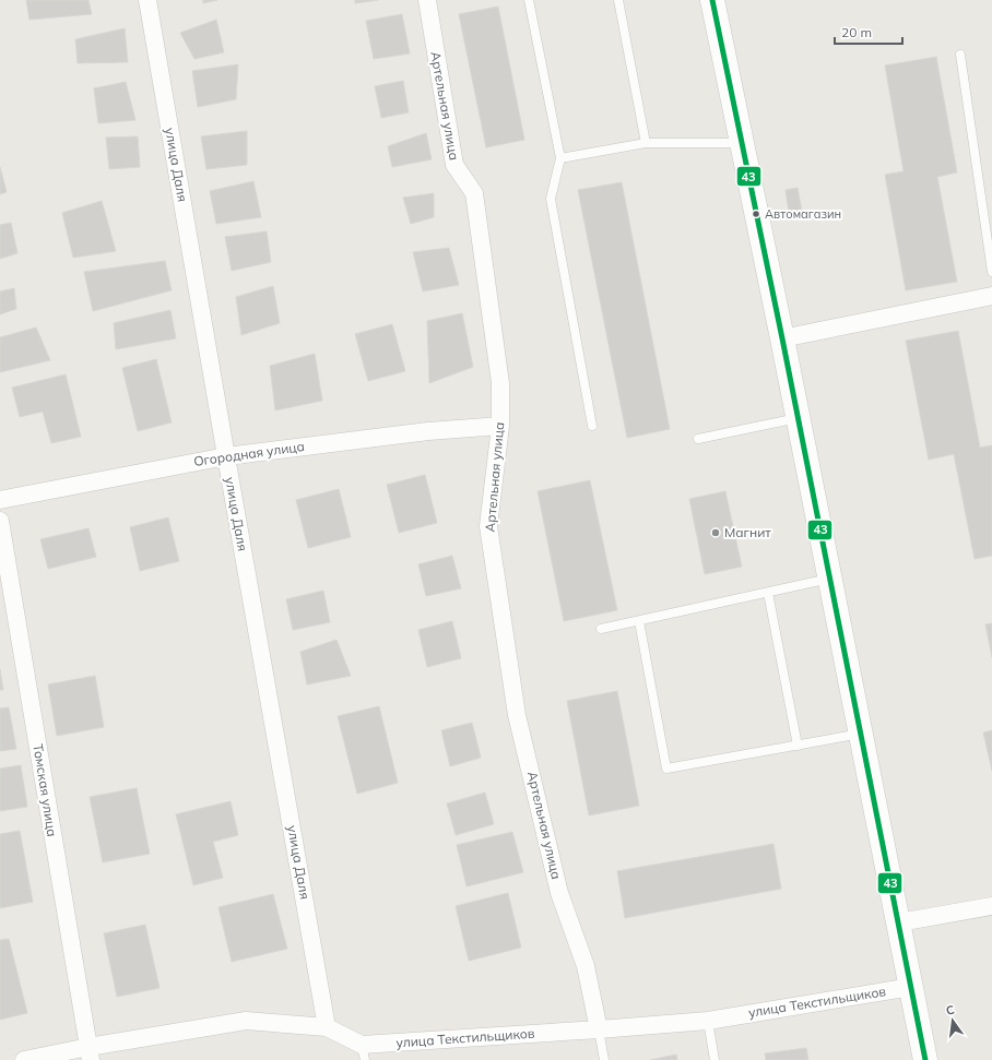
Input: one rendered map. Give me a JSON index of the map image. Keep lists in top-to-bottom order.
{
  "streets": {
    "street": [
      "Артельная улица",
      "улица Даля",
      "Огородная улица",
      "Томская улица",
      "улица Текстильщиков"
    ]
  },
  "crossings": [
    ["Артельная улица", "Огородная улица"],
    ["Артельная улица", "улица Текстильщиков"],
    ["улица Даля", "Огородная улица"],
    ["улица Даля", "улица Текстильщиков"],
    ["Томская улица", "улица Текстильщиков"]
  ],
  "places": ["Автомагазин", "Магнит"],
  "lines": ["transit line 43"],
  "scale_bar": "20 m",
  "north": "top"
}
